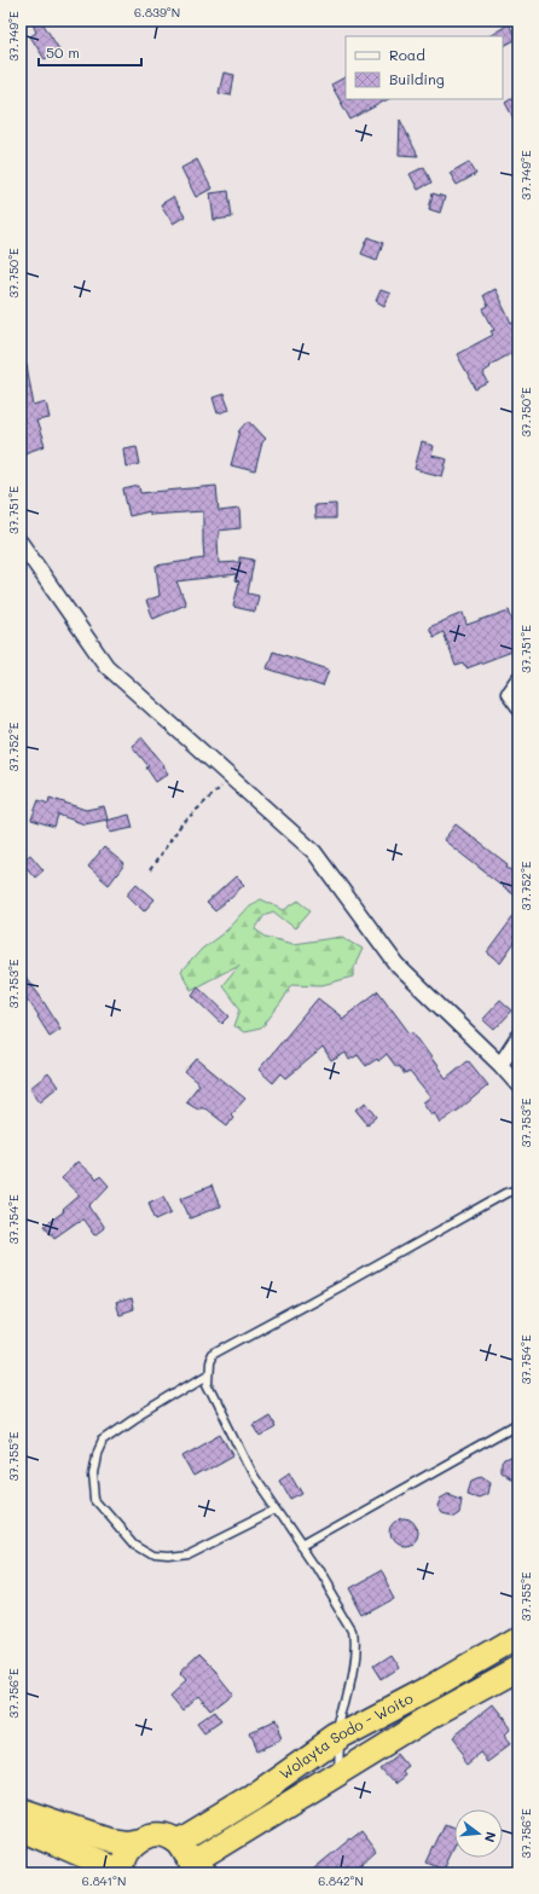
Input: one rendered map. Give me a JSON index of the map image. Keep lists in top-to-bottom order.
{
  "streets": {
    "highway": ["Wolayta Sodo - Woito"]
  },
  "legend": ["Road", "Building"],
  "scale_bar": "50 m",
  "north": "right",
  "coordinates": [
    "6.839°N",
    "37.749°E",
    "37.750°E",
    "37.751°E",
    "37.752°E",
    "37.753°E",
    "37.754°E",
    "37.755°E",
    "37.756°E",
    "6.841°N",
    "6.842°N"
  ]
}
